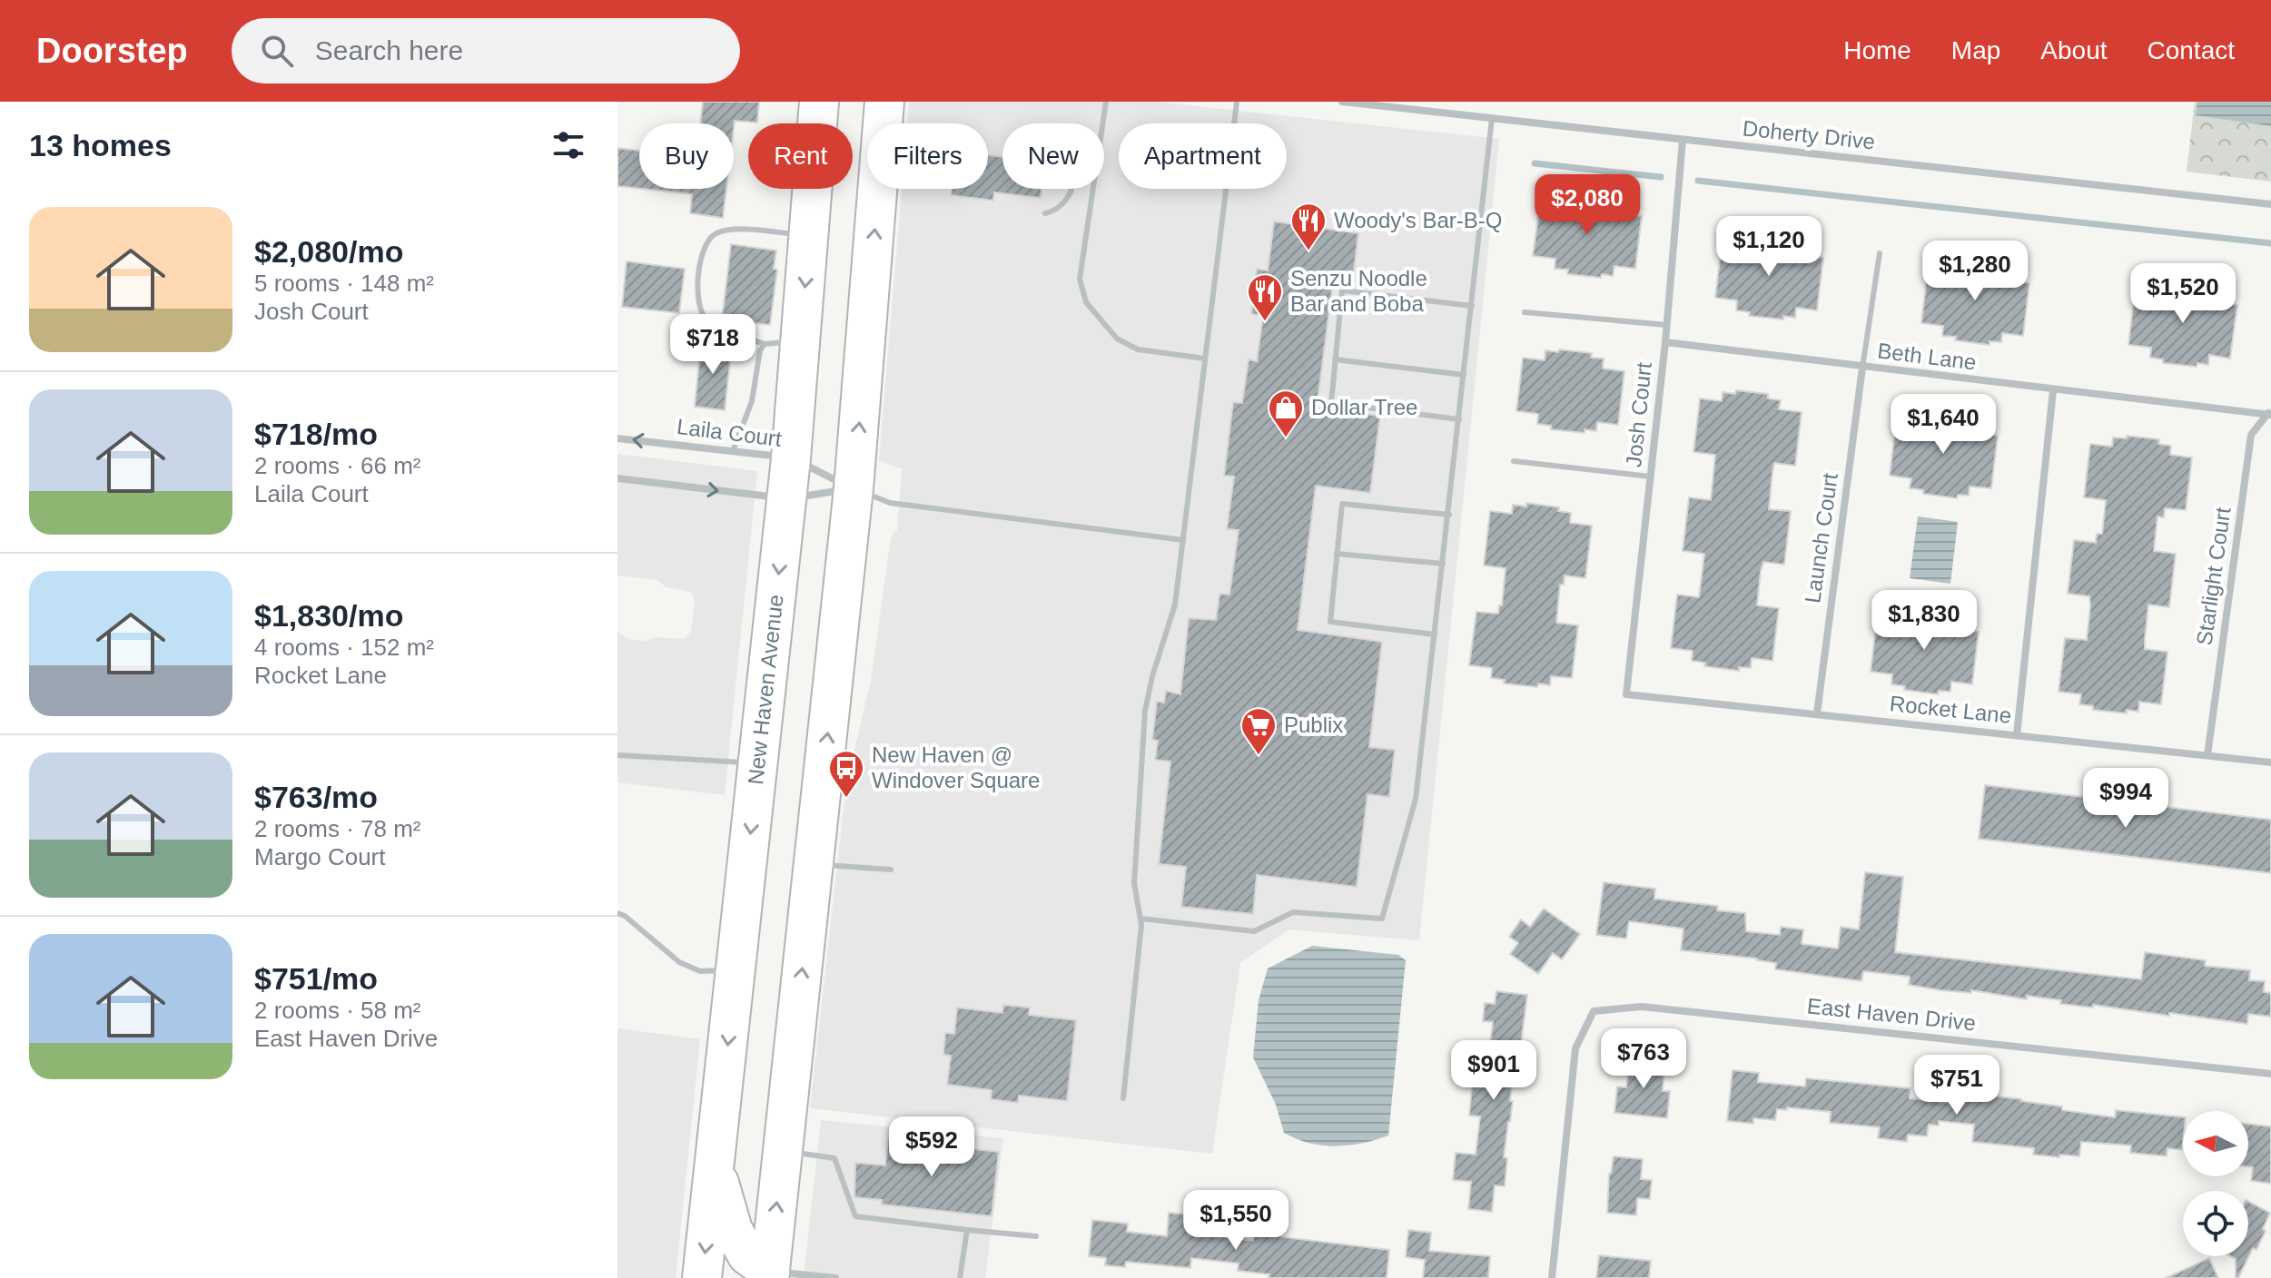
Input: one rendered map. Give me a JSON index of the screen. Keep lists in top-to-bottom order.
{
  "streets": {
    "main road": ["New Haven Avenue"],
    "street": [
      "Doherty Drive",
      "Beth Lane",
      "Josh Court",
      "Laila Court",
      "Launch Court",
      "Starlight Court",
      "Rocket Lane",
      "East Haven Drive"
    ]
  },
  "crossings": [
    ["Doherty Drive", "Josh Court"],
    ["Beth Lane", "Josh Court"],
    ["Beth Lane", "Launch Court"],
    ["Beth Lane", "Starlight Court"],
    ["Josh Court", "Rocket Lane"],
    ["Laila Court", "New Haven Avenue"],
    ["Launch Court", "Rocket Lane"],
    ["Starlight Court", "Rocket Lane"]
  ],
  "places": {
    "restaurant": ["Woody's Bar-B-Q", "Senzu Noodle Bar and Boba"],
    "shop": ["Dollar Tree"],
    "supermarket": ["Publix"],
    "bus stop": ["New Haven @ Windover Square"]
  },
  "north": "left",
  "page": {
    "header": "Doorstep",
    "search": "Search here",
    "nav": [
      "Home",
      "Map",
      "About",
      "Contact"
    ],
    "heading": "13 homes",
    "chip": [
      "Buy",
      "Rent",
      "Filters",
      "New",
      "Apartment"
    ],
    "price": [
      "$2,080",
      "$1,120",
      "$1,280",
      "$1,520",
      "$718",
      "$1,640",
      "$1,830",
      "$994",
      "$763",
      "$901",
      "$751",
      "$592",
      "$1,550"
    ],
    "list": [
      {
        "name": "$2,080/mo",
        "note": "5 rooms · 148 m² · Josh Court"
      },
      {
        "name": "$718/mo",
        "note": "2 rooms · 66 m² · Laila Court"
      },
      {
        "name": "$1,830/mo",
        "note": "4 rooms · 152 m² · Rocket Lane"
      },
      {
        "name": "$763/mo",
        "note": "2 rooms · 78 m² · Margo Court"
      },
      {
        "name": "$751/mo",
        "note": "2 rooms · 58 m² · East Haven Drive"
      }
    ]
  }
}
